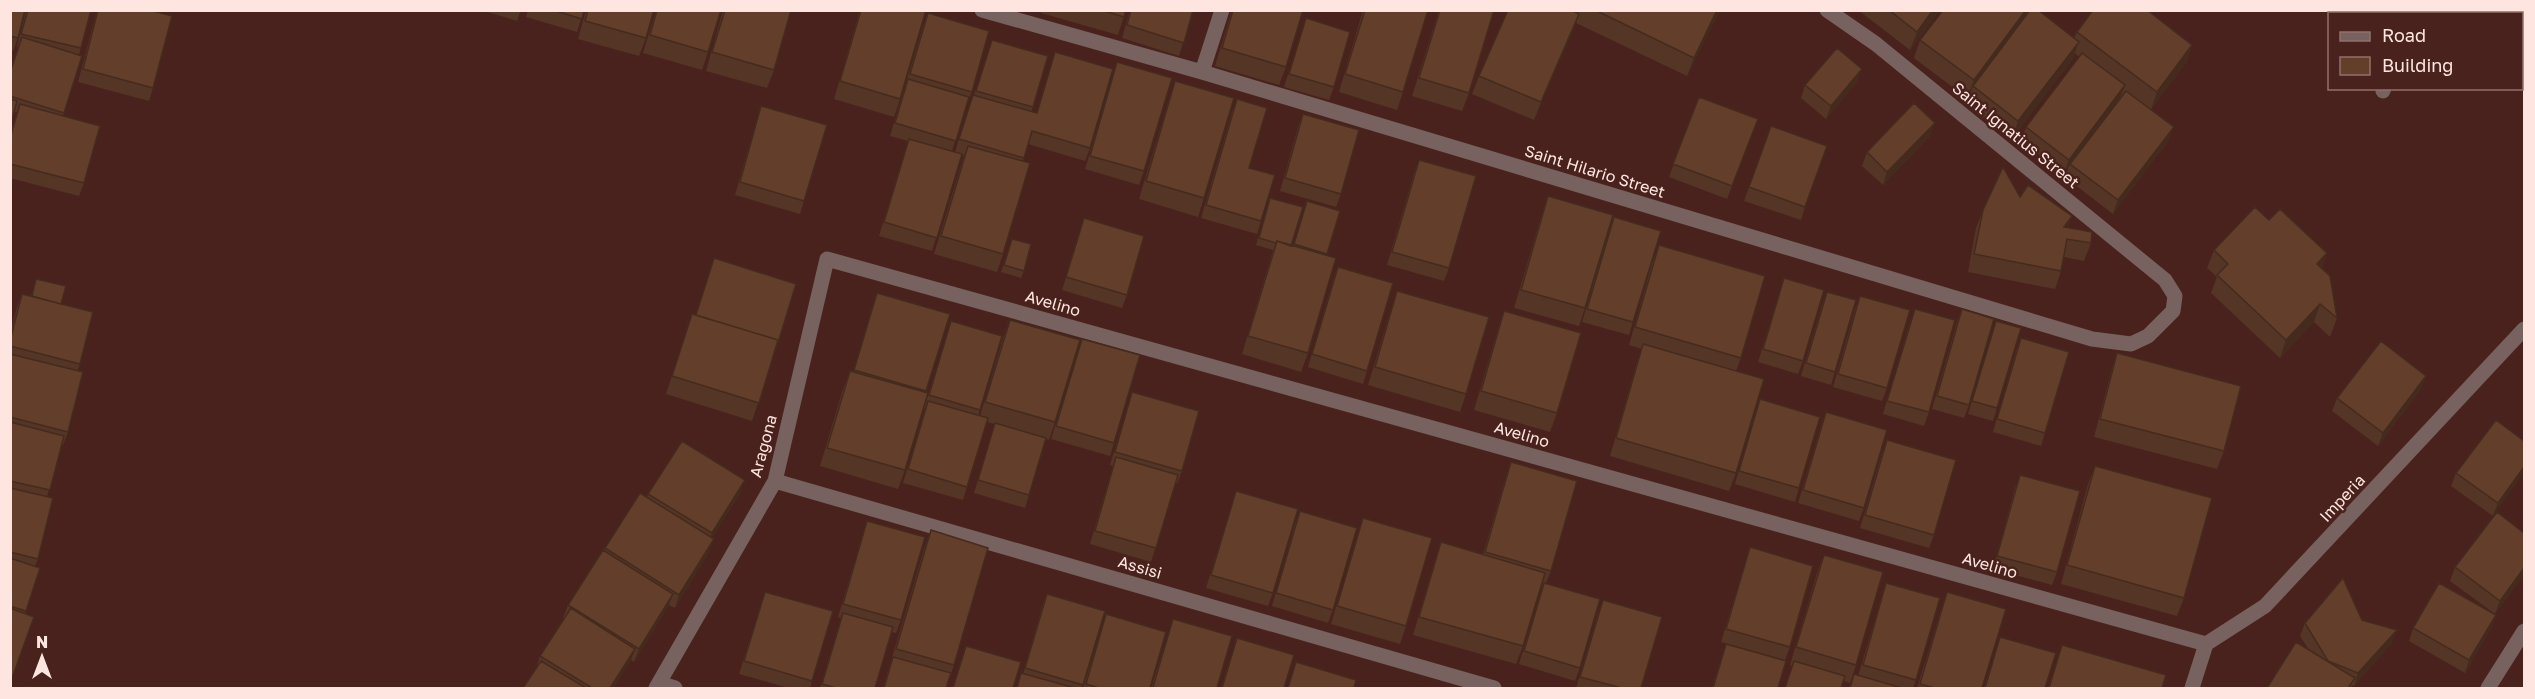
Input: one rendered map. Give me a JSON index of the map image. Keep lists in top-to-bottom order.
{
  "streets": {
    "street": [
      "Saint Ignatius Street",
      "Saint Hilario Street",
      "Avelino",
      "Aragona",
      "Imperia",
      "Assisi"
    ]
  },
  "crossings": [
    ["Saint Ignatius Street", "Saint Hilario Street"],
    ["Avelino", "Aragona"],
    ["Avelino", "Imperia"],
    ["Aragona", "Assisi"]
  ],
  "legend": ["Road", "Building"],
  "north": "top"
}
